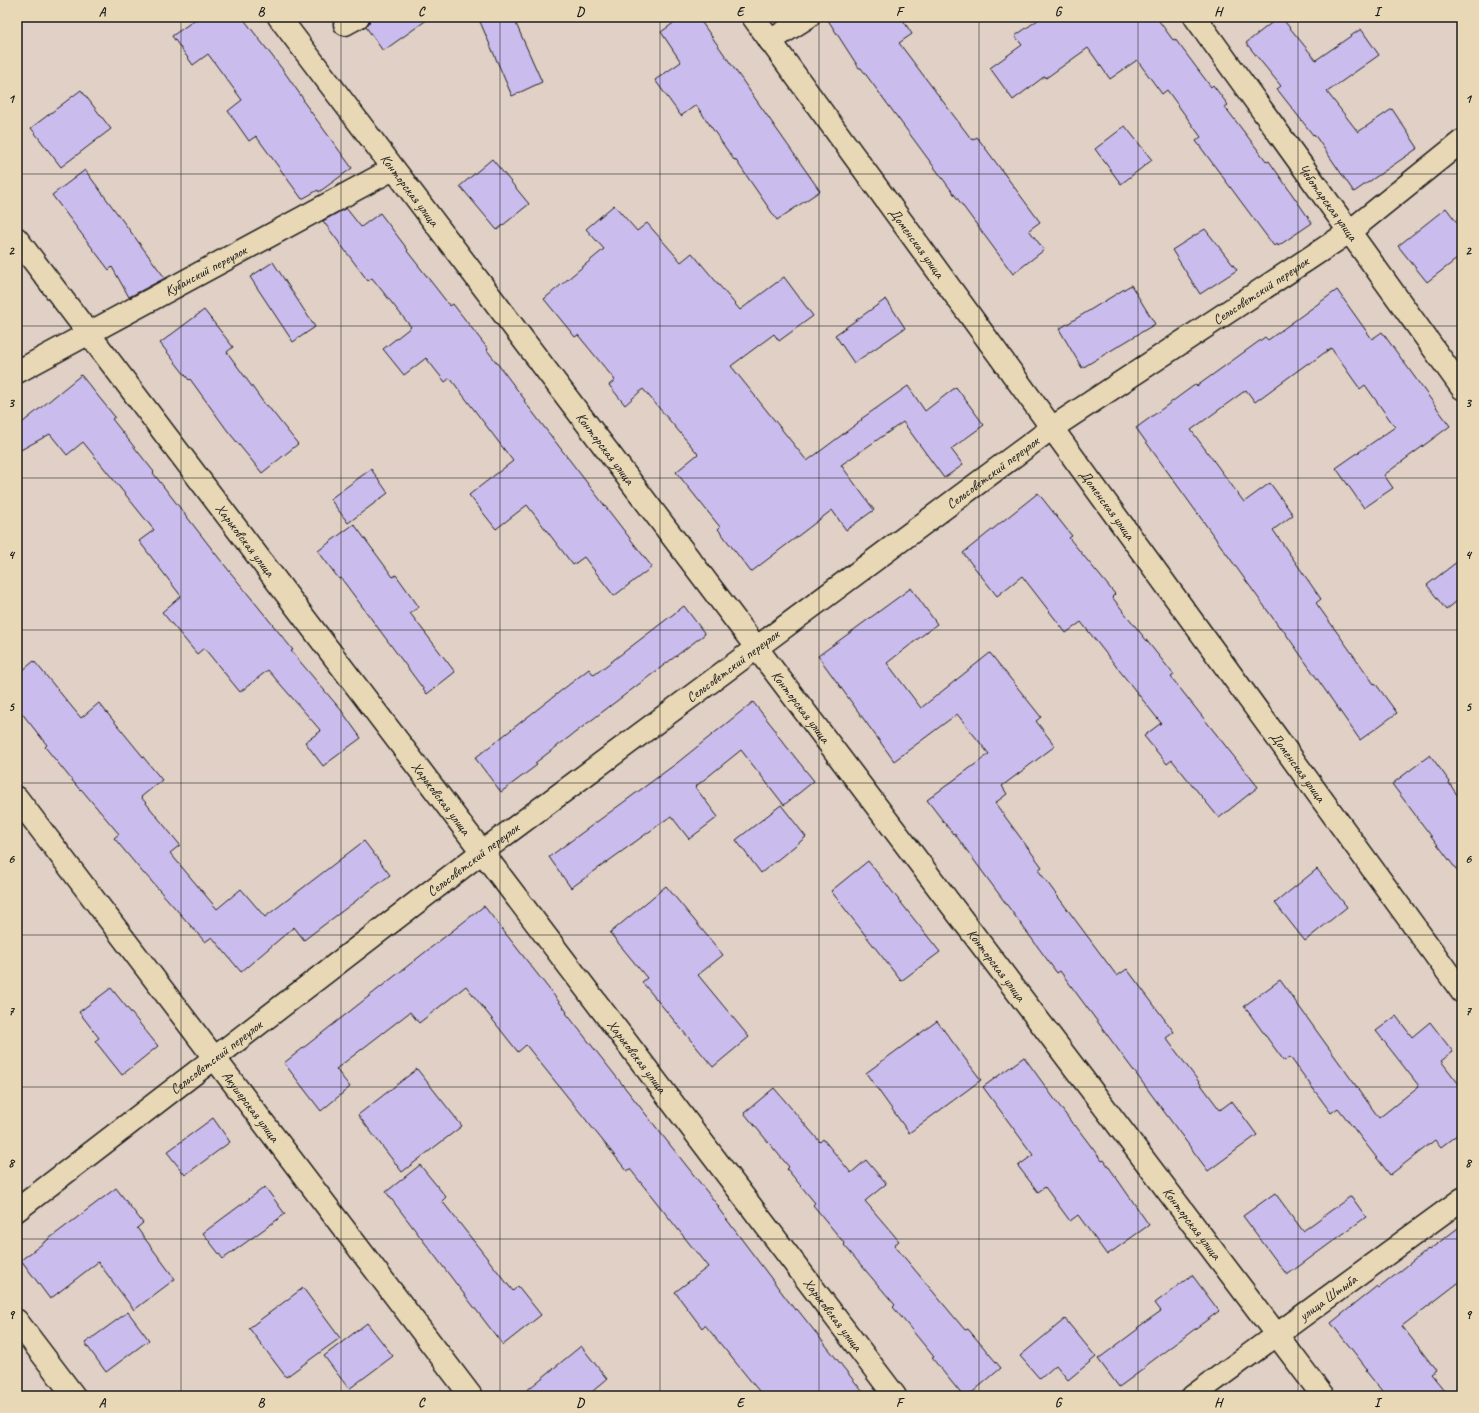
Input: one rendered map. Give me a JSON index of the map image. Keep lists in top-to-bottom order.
{
  "streets": {
    "street": [
      "Конторская улица",
      "Чеботарская улица",
      "Доменская улица",
      "Кубанский переулок",
      "Сельсоветский переулок",
      "Харьковская улица",
      "Акушерская улица",
      "улица Штыба"
    ]
  },
  "crossings": [
    ["Конторская улица", "Кубанский переулок"],
    ["Конторская улица", "Сельсоветский переулок"],
    ["Конторская улица", "улица Штыба"],
    ["Чеботарская улица", "Сельсоветский переулок"],
    ["Доменская улица", "Сельсоветский переулок"],
    ["Кубанский переулок", "Харьковская улица"],
    ["Сельсоветский переулок", "Харьковская улица"],
    ["Сельсоветский переулок", "Акушерская улица"]
  ],
  "grid": {
    "columns": [
      "A",
      "B",
      "C",
      "D",
      "E",
      "F",
      "G",
      "H",
      "I"
    ],
    "rows": [
      "1",
      "2",
      "3",
      "4",
      "5",
      "6",
      "7",
      "8",
      "9"
    ]
  }
}
